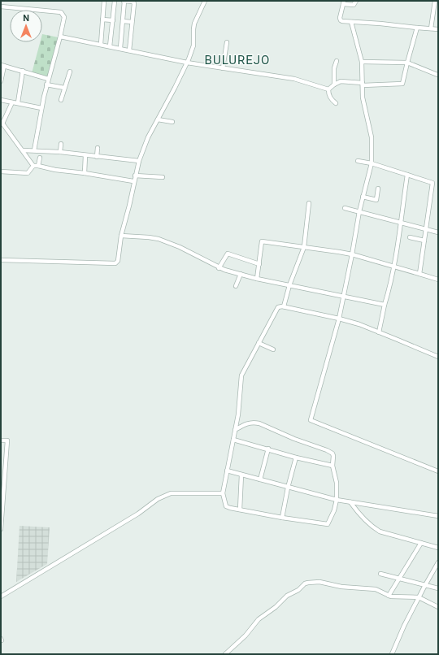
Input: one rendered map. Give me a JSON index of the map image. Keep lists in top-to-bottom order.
{
  "districts": ["BULUREJO"],
  "north": "top"
}
